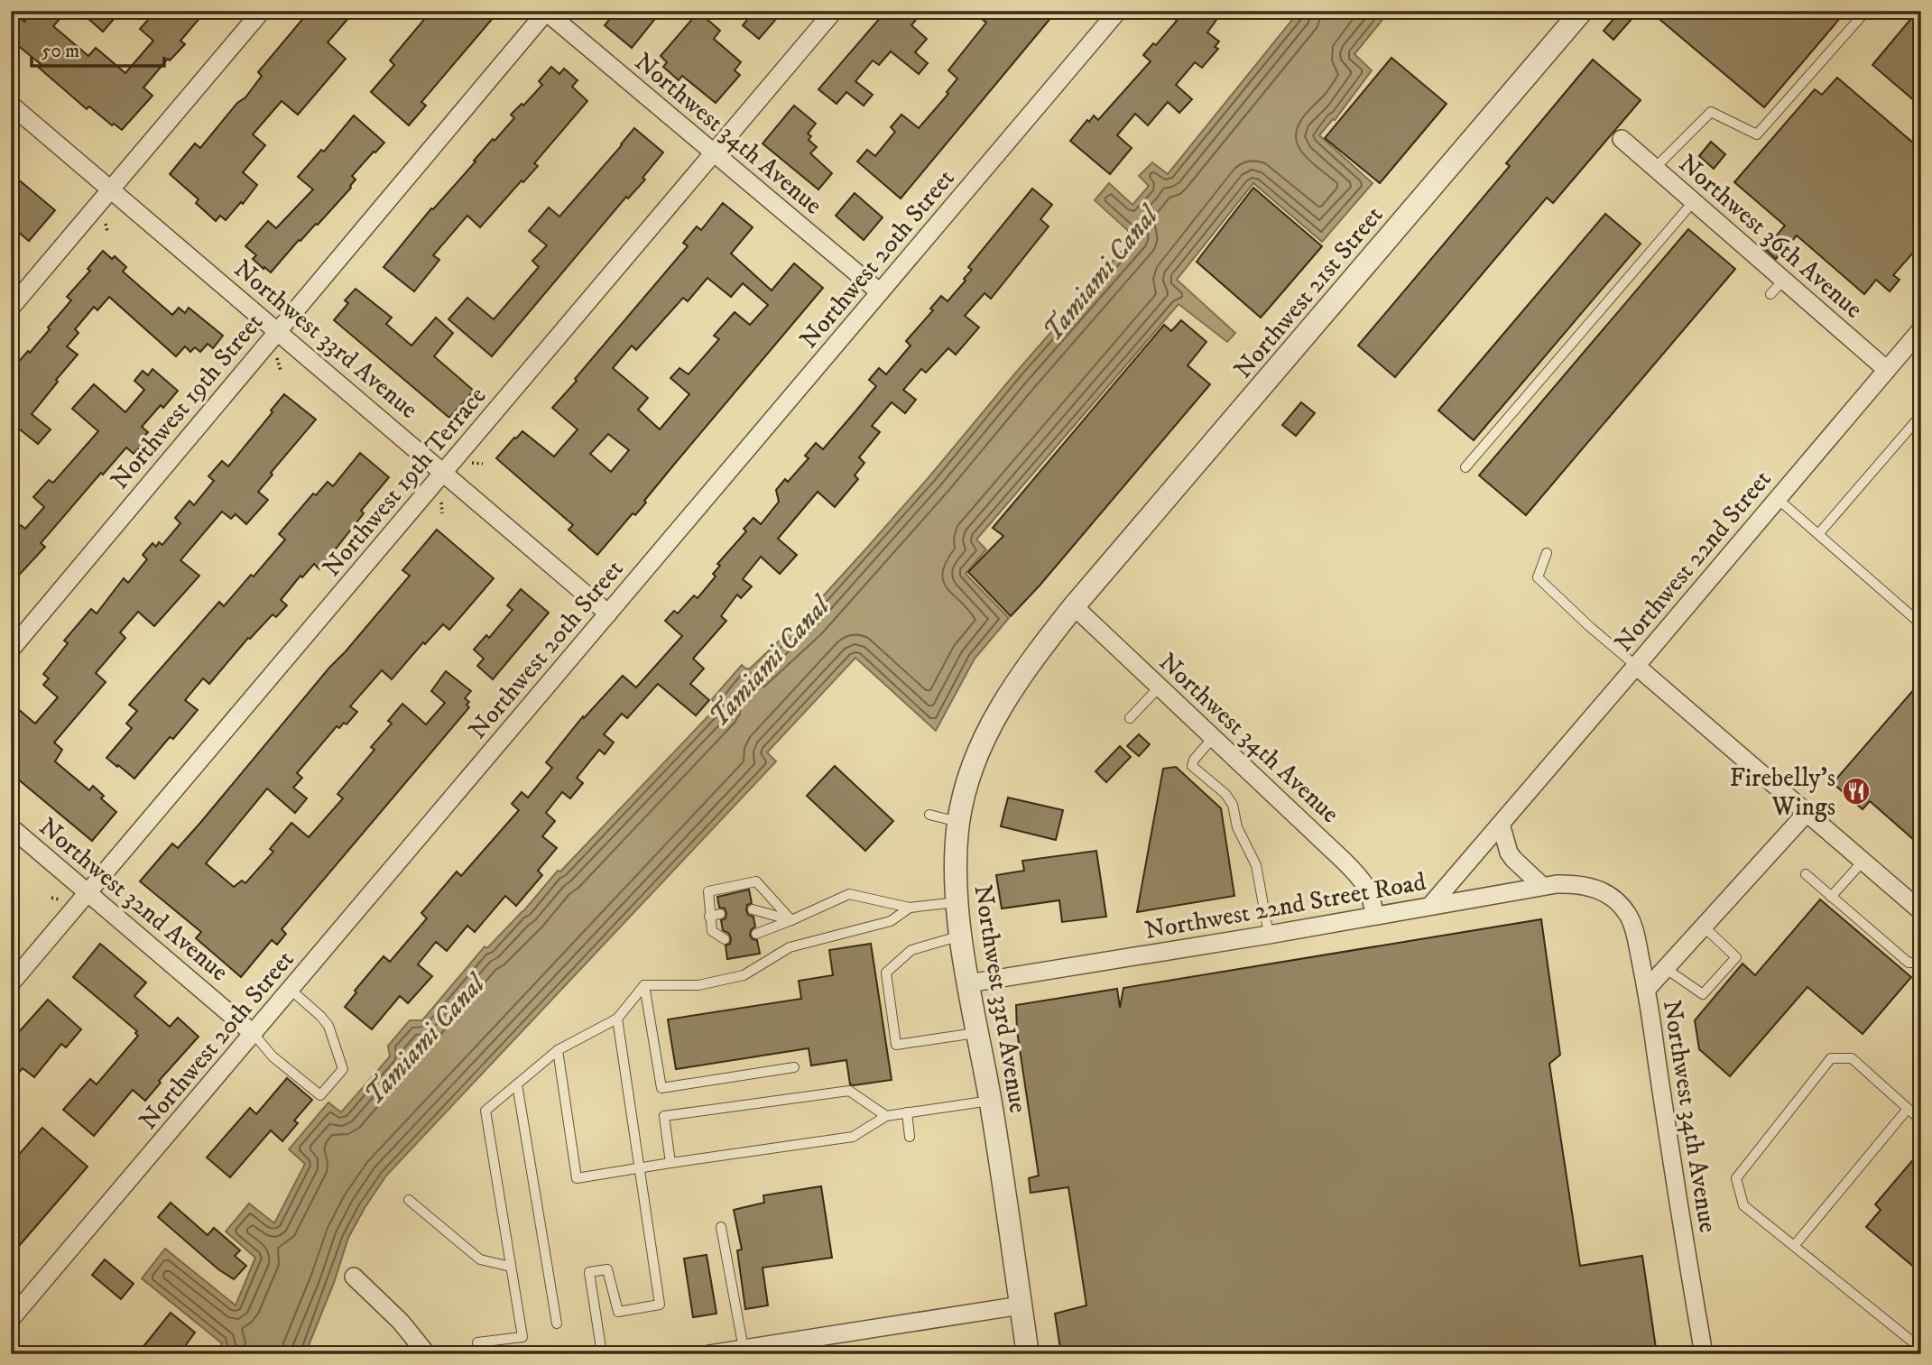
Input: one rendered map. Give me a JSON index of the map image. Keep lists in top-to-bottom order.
{
  "streets": {
    "street": [
      "Northwest 34th Avenue",
      "Northwest 36th Avenue",
      "Northwest 20th Street",
      "Northwest 21st Street",
      "Northwest 33rd Avenue",
      "Northwest 19th Street",
      "Northwest 19th Terrace",
      "Northwest 22nd Street",
      "Northwest 32nd Avenue",
      "Northwest 22nd Street Road"
    ]
  },
  "crossings": [
    ["Northwest 34th Avenue", "Northwest 20th Street"],
    ["Northwest 34th Avenue", "Northwest 21st Street"],
    ["Northwest 34th Avenue", "Northwest 33rd Avenue"],
    ["Northwest 34th Avenue", "Northwest 19th Street"],
    ["Northwest 34th Avenue", "Northwest 19th Terrace"],
    ["Northwest 34th Avenue", "Northwest 22nd Street Road"],
    ["Northwest 36th Avenue", "Northwest 22nd Street"],
    ["Northwest 20th Street", "Northwest 33rd Avenue"],
    ["Northwest 20th Street", "Northwest 32nd Avenue"],
    ["Northwest 21st Street", "Northwest 33rd Avenue"],
    ["Northwest 33rd Avenue", "Northwest 19th Street"],
    ["Northwest 33rd Avenue", "Northwest 19th Terrace"],
    ["Northwest 33rd Avenue", "Northwest 22nd Street Road"],
    ["Northwest 19th Terrace", "Northwest 32nd Avenue"],
    ["Northwest 22nd Street", "Northwest 22nd Street Road"]
  ],
  "water": ["Tamiami Canal"],
  "places": {
    "restaurant": ["Firebelly’s Wings"]
  },
  "scale_bar": "50 m"
}
